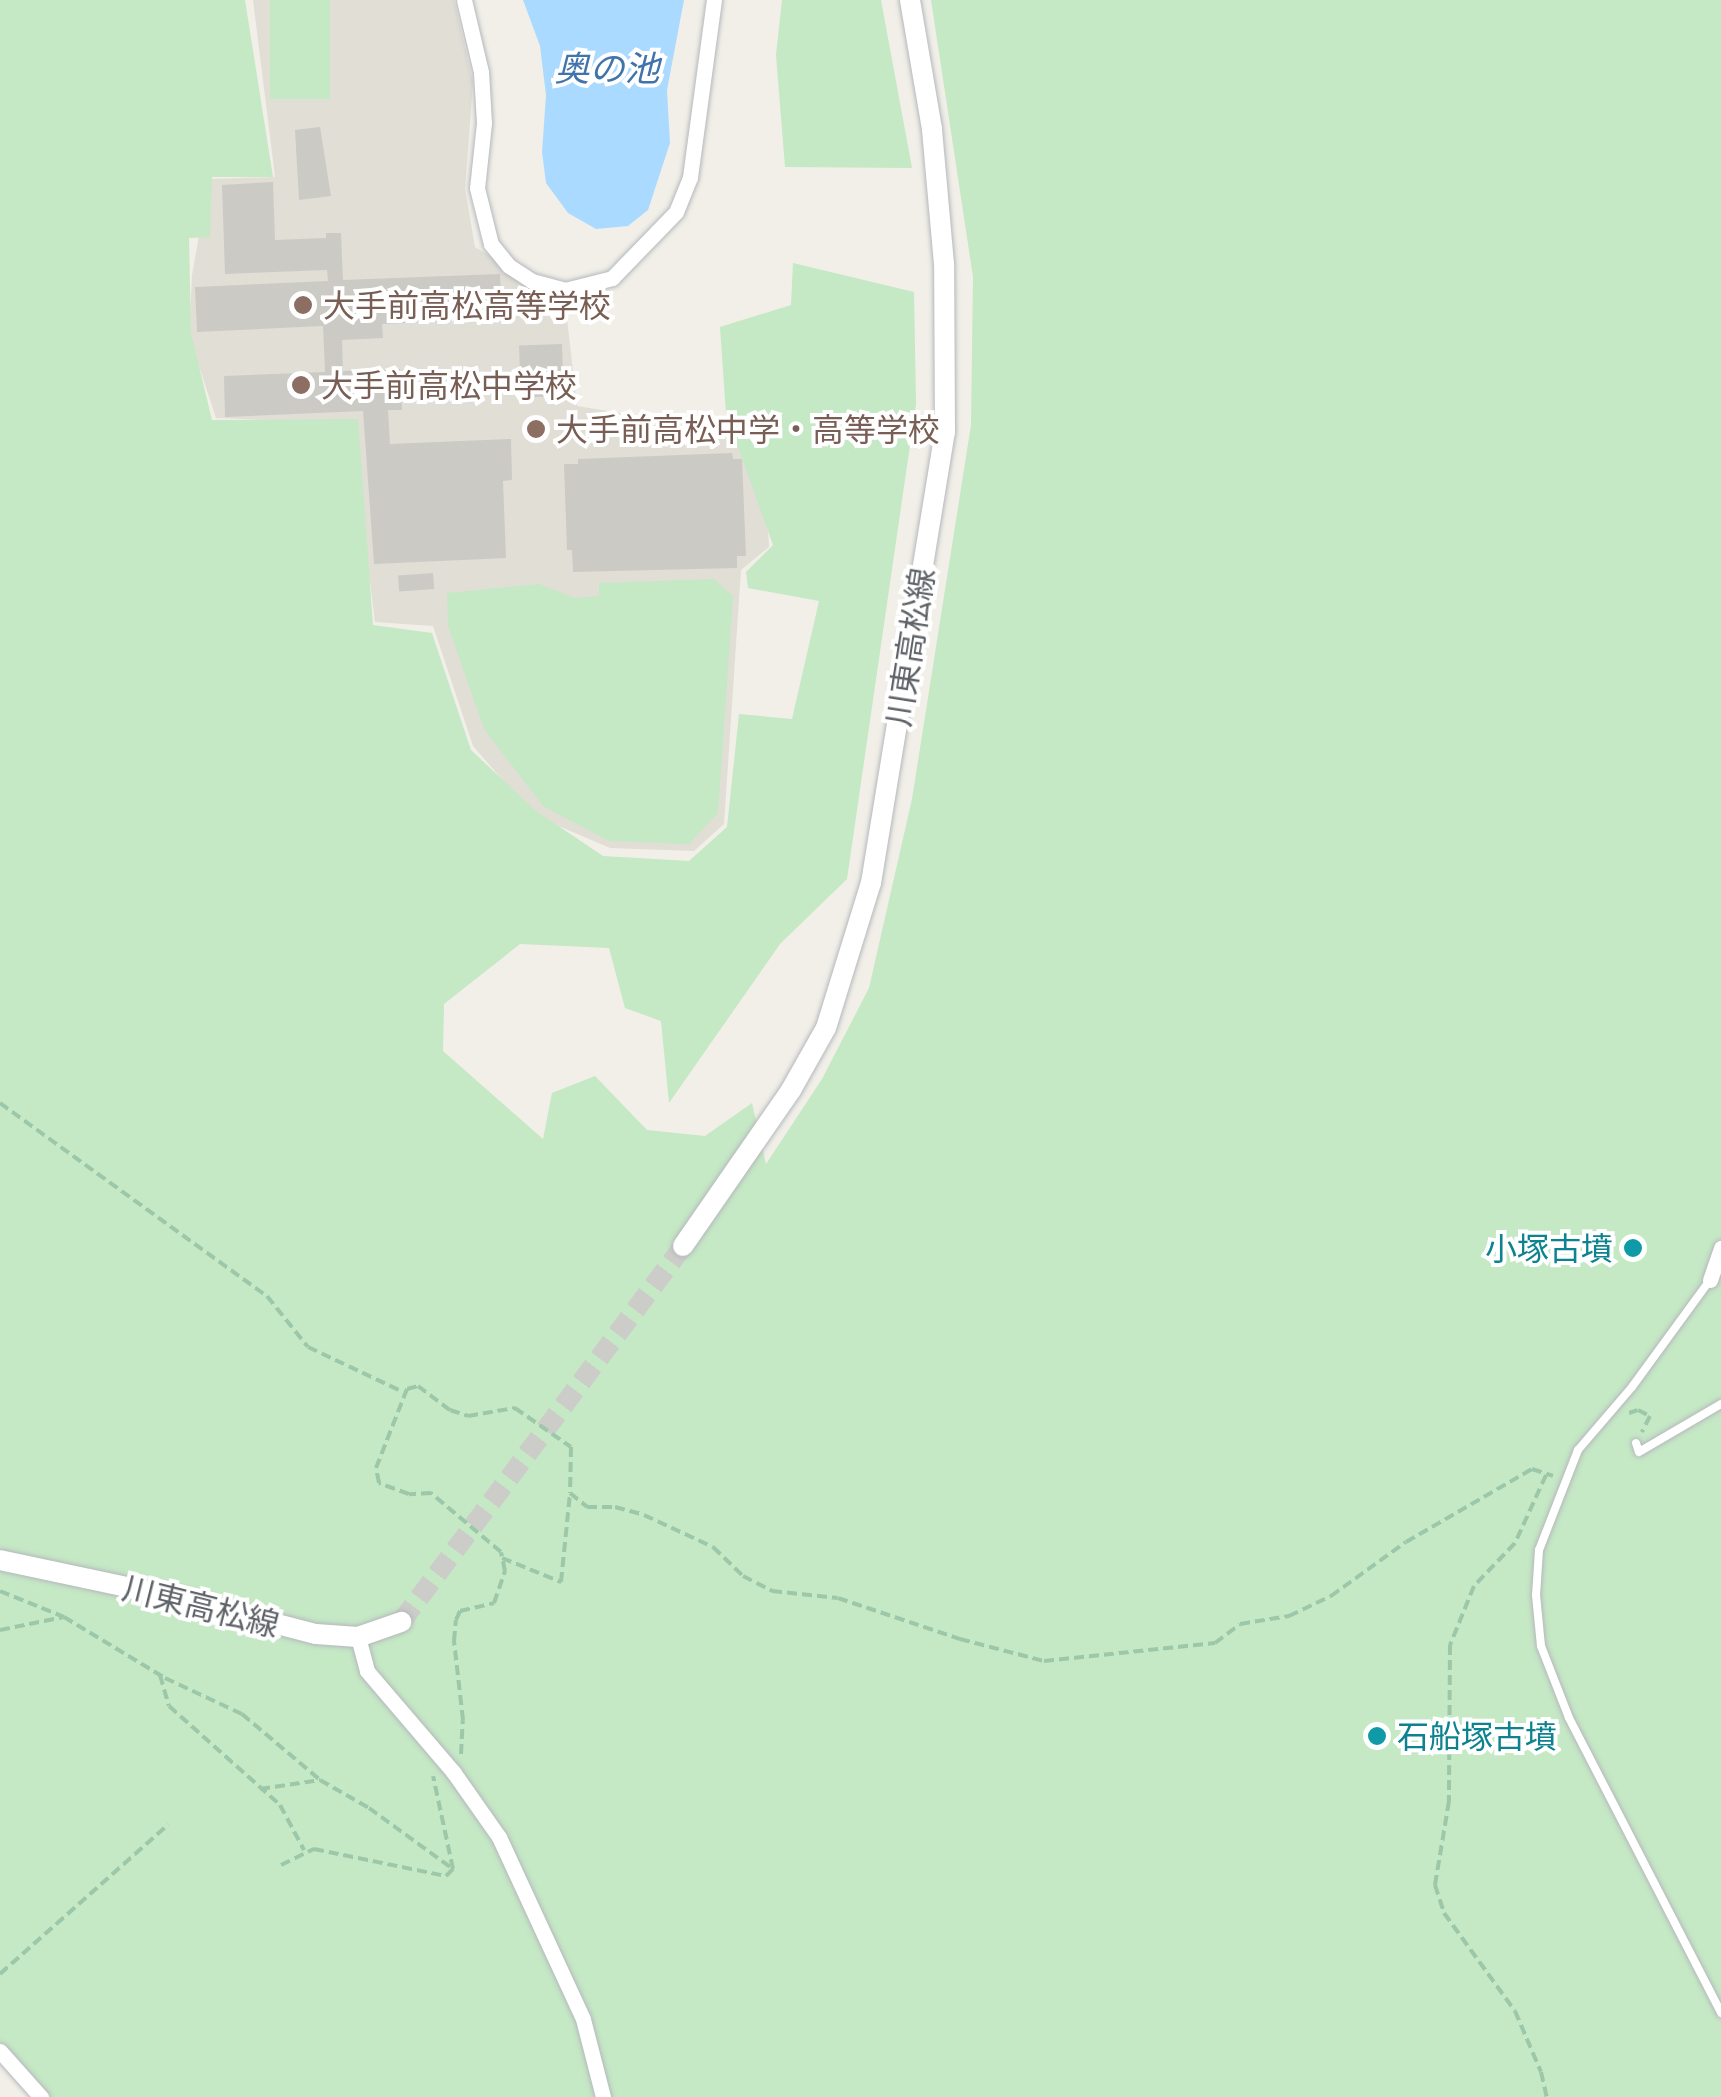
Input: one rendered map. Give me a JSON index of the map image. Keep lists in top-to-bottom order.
{
  "streets": {
    "main road": ["川東高松線"]
  },
  "water": ["奥の池"],
  "places": [
    "大手前高松高等学校",
    "大手前高松中学校",
    "大手前高松中学・高等学校",
    "小塚古墳",
    "石船塚古墳"
  ]
}
